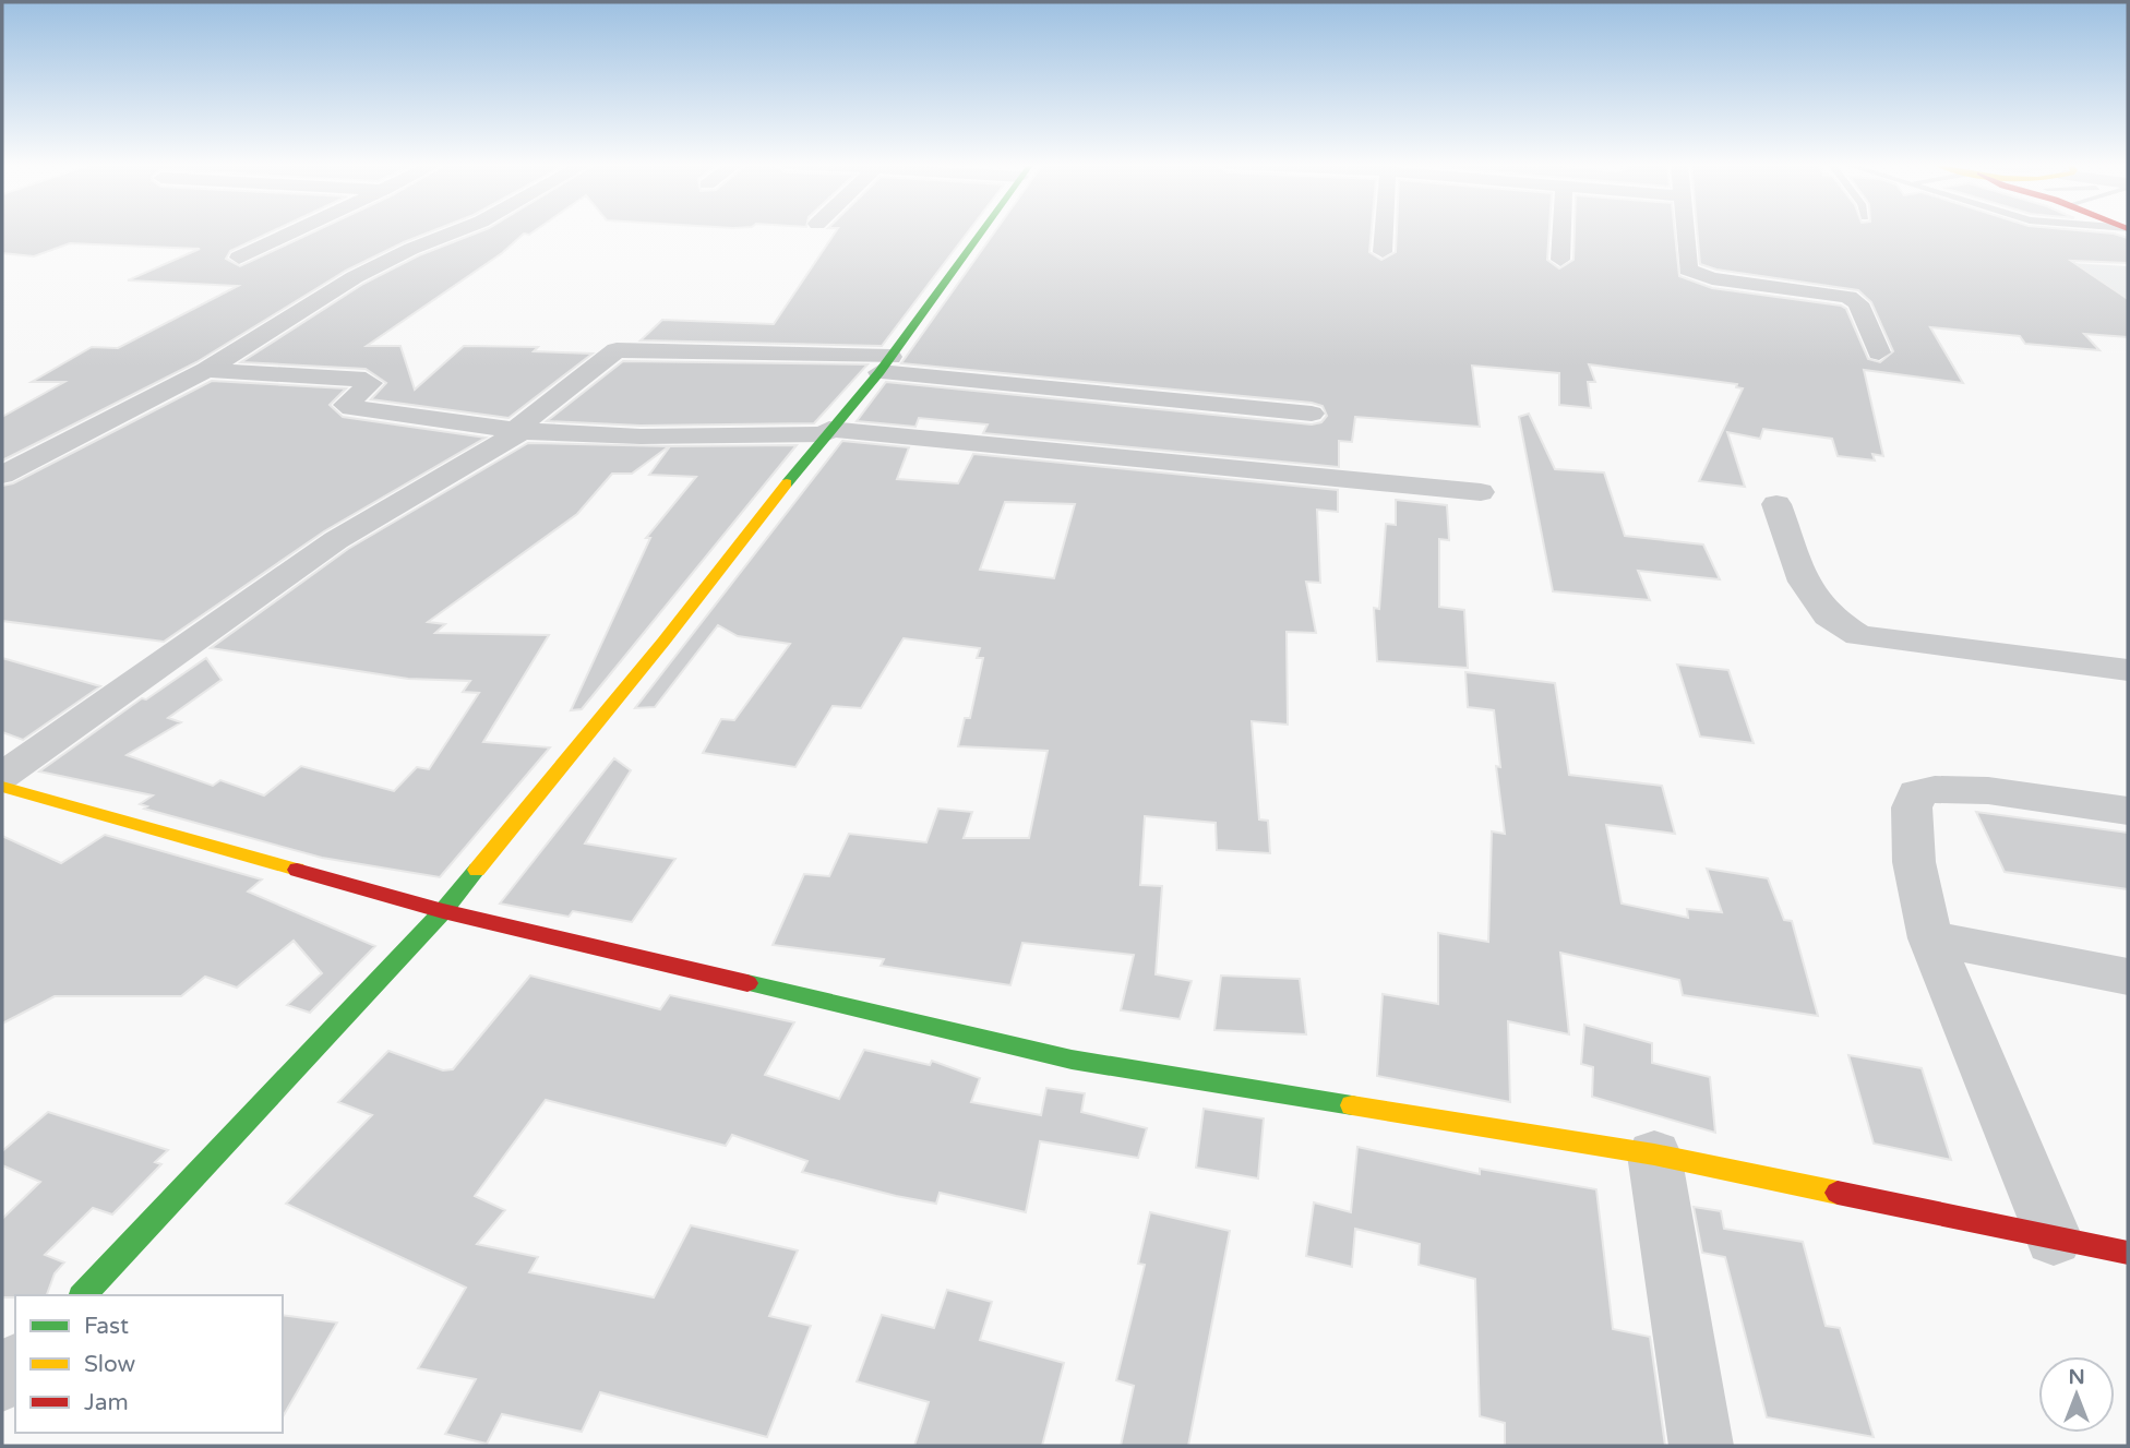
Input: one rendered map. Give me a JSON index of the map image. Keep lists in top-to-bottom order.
{
  "legend": ["Fast", "Slow", "Jam"],
  "north": "top"
}
